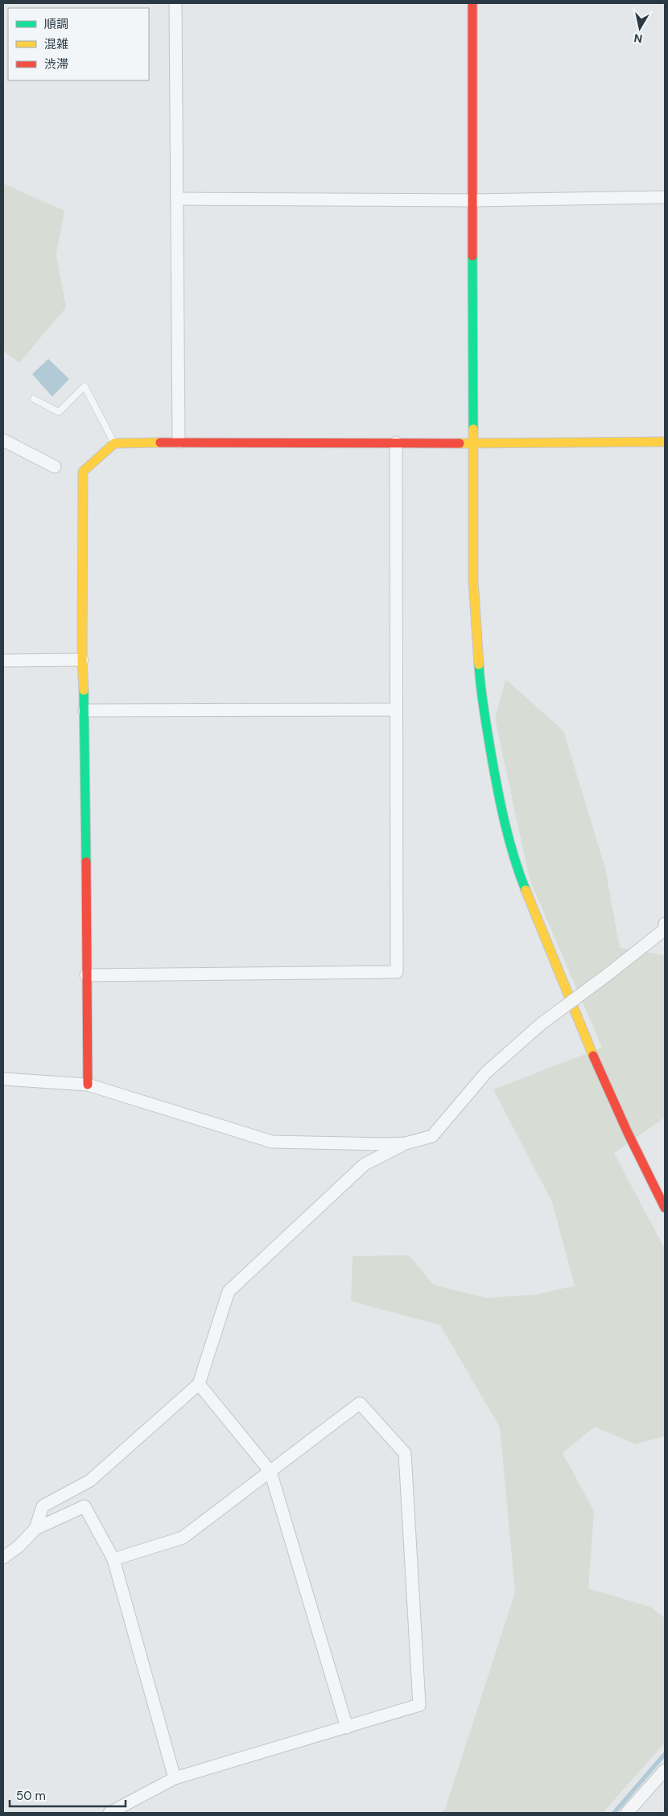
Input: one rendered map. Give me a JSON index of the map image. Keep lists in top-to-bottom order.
{
  "legend": ["順調", "混雑", "渋滞"],
  "scale_bar": "50 m",
  "north": "bottom"
}
